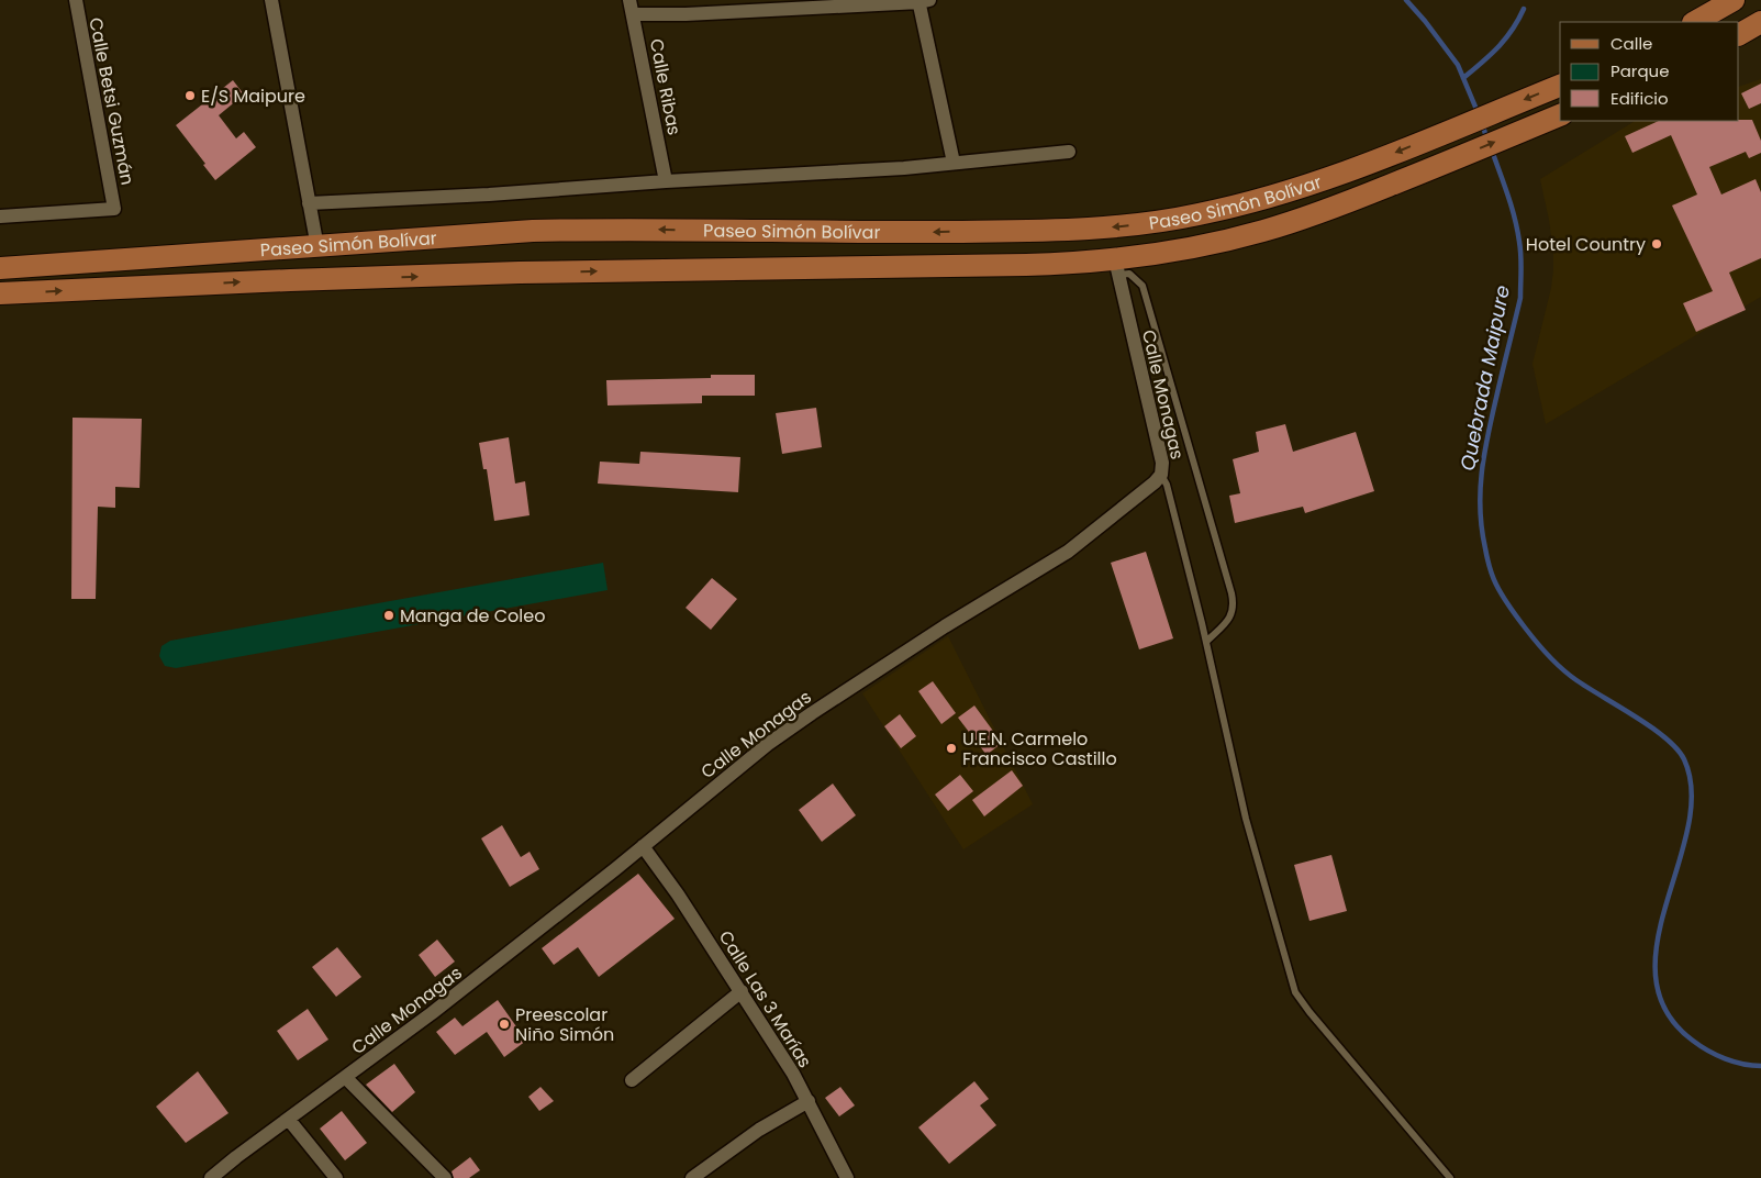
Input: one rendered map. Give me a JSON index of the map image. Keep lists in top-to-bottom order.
{
  "streets": {
    "main road": ["Paseo Simón Bolívar"],
    "street": [
      "Calle Ribas",
      "Calle Betsi Guzmán",
      "Calle Monagas",
      "Calle Las 3 Marías"
    ]
  },
  "crossings": [
    ["Paseo Simón Bolívar", "Calle Monagas"],
    ["Calle Monagas", "Calle Las 3 Marías"]
  ],
  "water": ["Quebrada Maipure"],
  "places": [
    "E/S Maipure",
    "Hotel Country",
    "Manga de Coleo",
    "U.E.N. Carmelo Francisco Castillo",
    "Preescolar Niño Simón"
  ],
  "legend": ["Calle", "Parque", "Edificio"]
}
